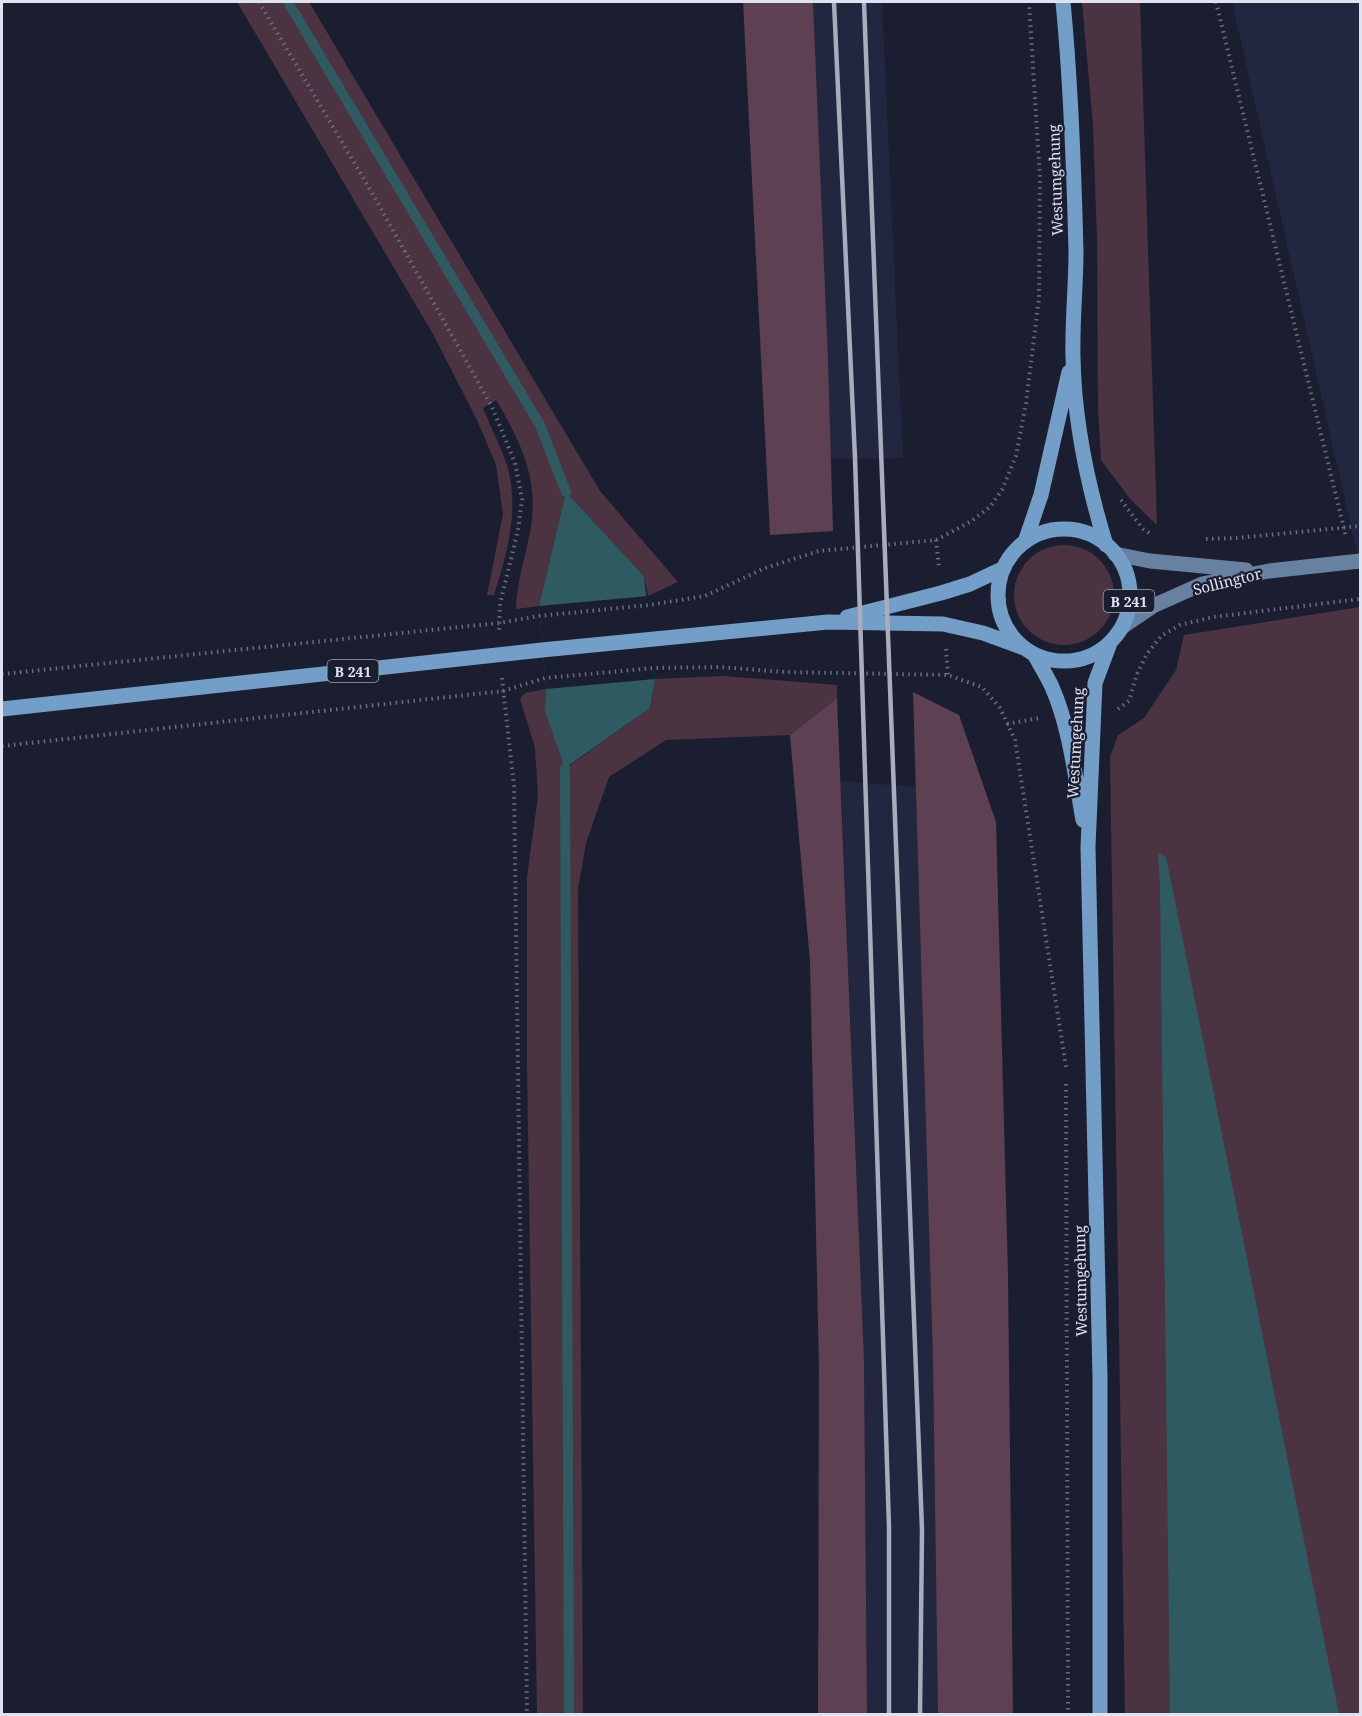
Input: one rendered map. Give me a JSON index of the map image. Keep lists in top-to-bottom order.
{
  "streets": {
    "main road": ["Westumgehung", "Sollingtor", "B 241"]
  },
  "crossings": [
    ["Westumgehung", "Sollingtor"],
    ["Westumgehung", "B 241"],
    ["Sollingtor", "B 241"]
  ]
}
